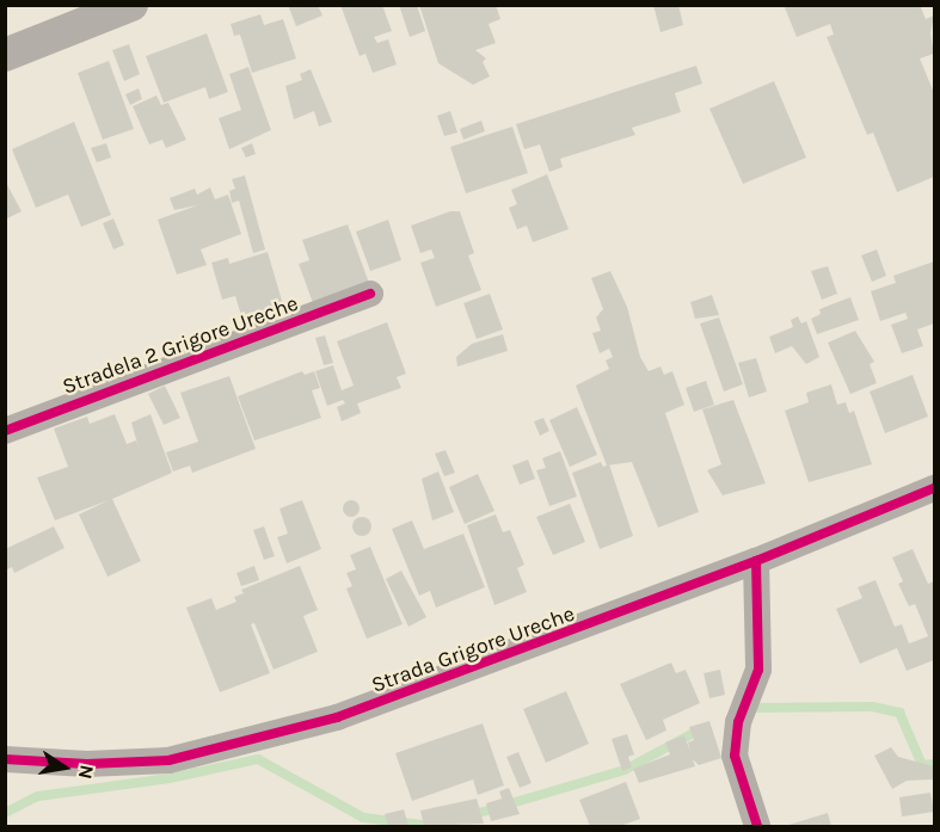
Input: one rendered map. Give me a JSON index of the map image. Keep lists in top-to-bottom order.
{
  "streets": {
    "street": ["Stradela 2 Grigore Ureche", "Strada Grigore Ureche"]
  },
  "north": "right"
}
